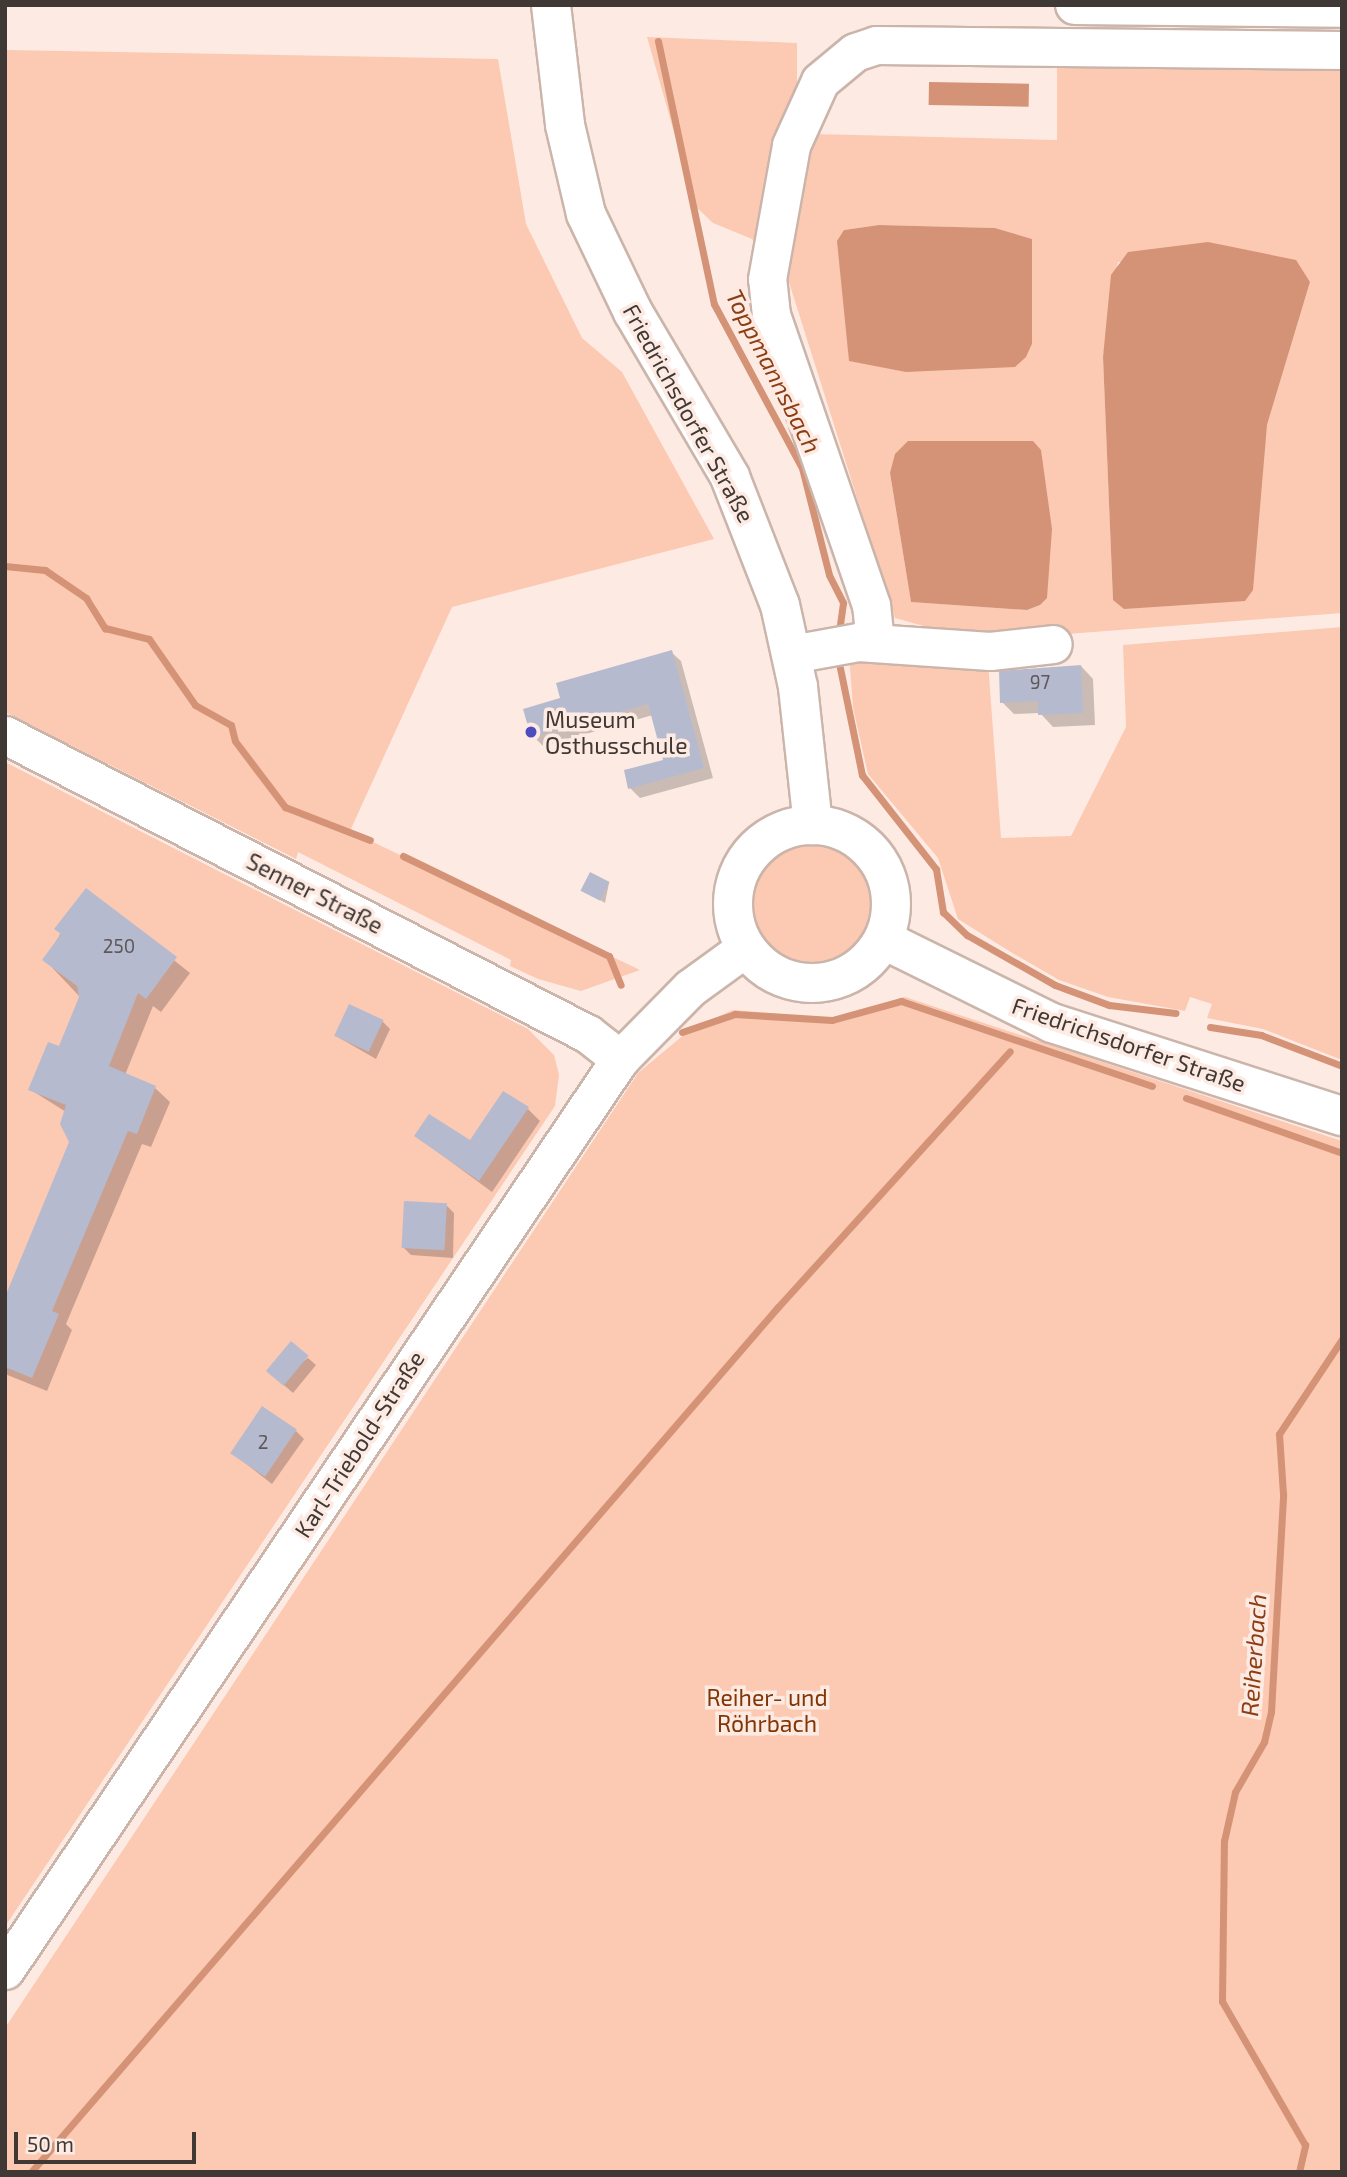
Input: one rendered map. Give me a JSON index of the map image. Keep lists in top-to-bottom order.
{
  "streets": {
    "main road": ["Friedrichsdorfer Straße"],
    "street": ["Senner Straße", "Karl-Triebold-Straße"]
  },
  "crossings": [
    ["Friedrichsdorfer Straße", "Karl-Triebold-Straße"],
    ["Senner Straße", "Karl-Triebold-Straße"]
  ],
  "water": ["Toppmannsbach", "Reiherbach"],
  "parks": ["Reiher- und Röhrbach"],
  "places": ["Museum Osthusschule"],
  "house_numbers": ["97", "250", "2"],
  "scale_bar": "50 m"
}
